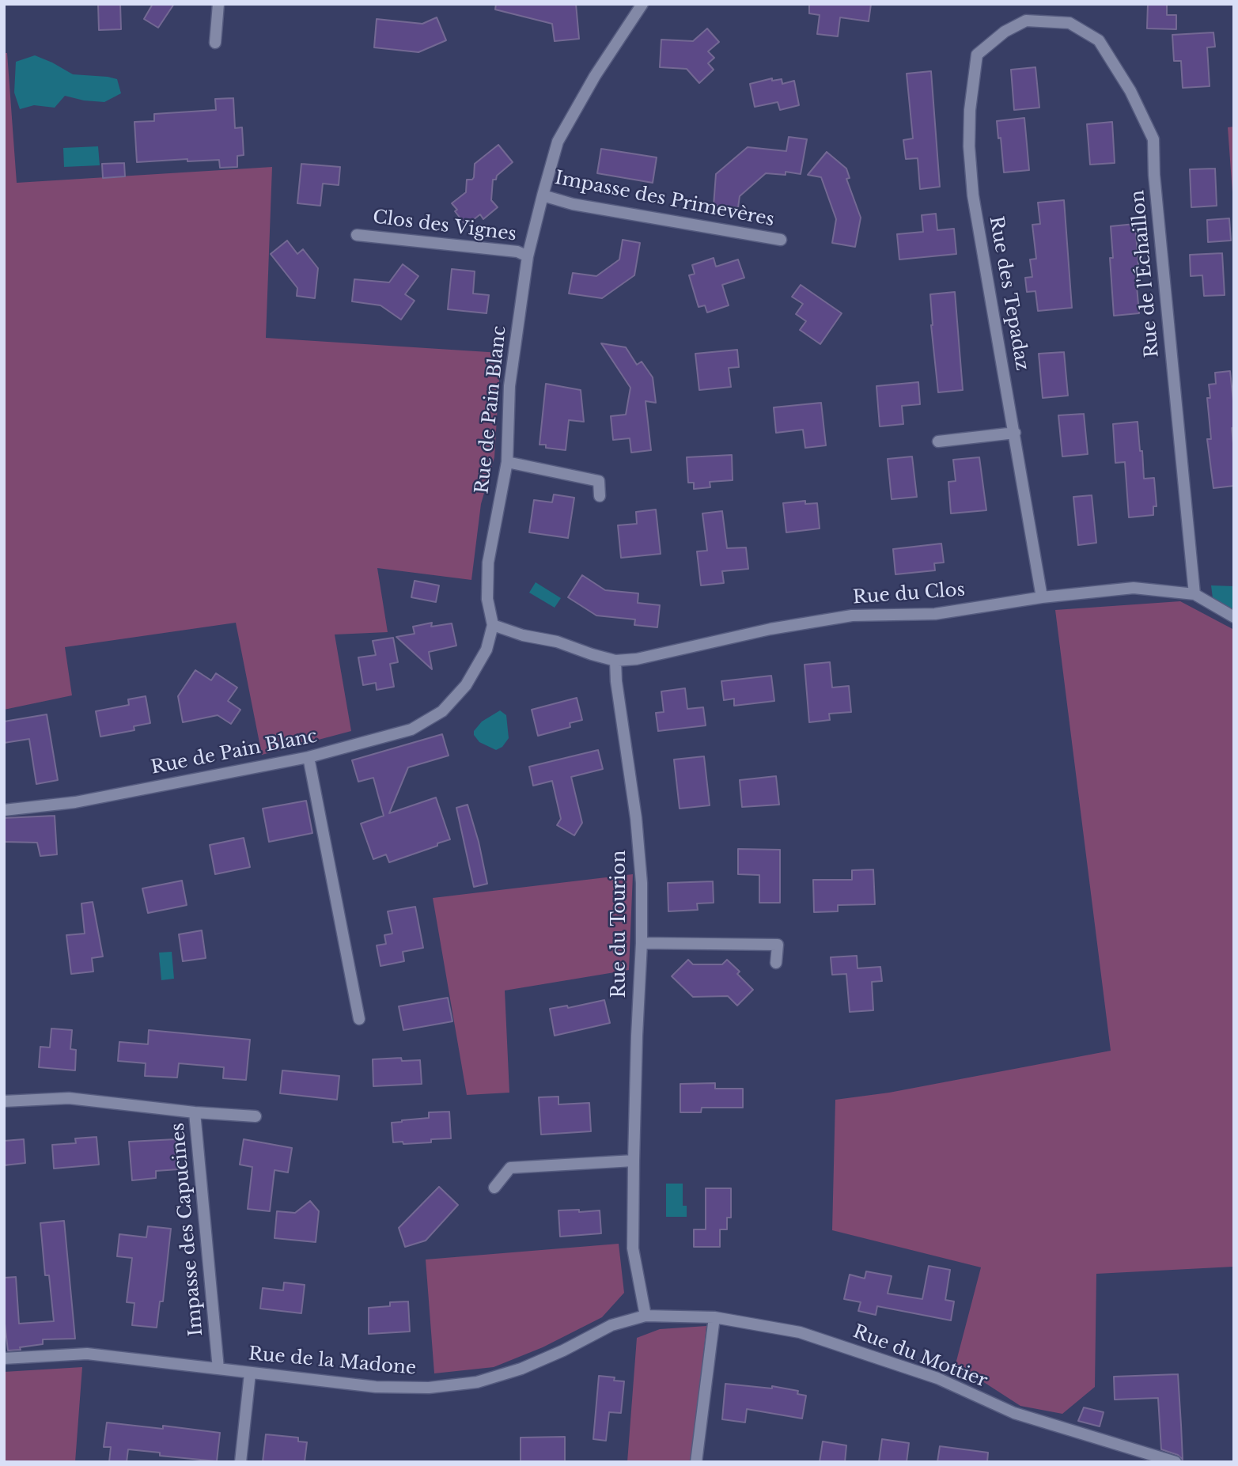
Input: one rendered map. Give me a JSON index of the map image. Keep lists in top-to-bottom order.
{
  "streets": {
    "street": [
      "Impasse des Primevères",
      "Clos des Vignes",
      "Rue de l'Échaillon",
      "Rue des Tepadaz",
      "Rue de Pain Blanc",
      "Rue du Clos",
      "Rue du Tourion",
      "Impasse des Capucines",
      "Rue du Mottier",
      "Rue de la Madone"
    ]
  },
  "crossings": [
    ["Impasse des Primevères", "Rue de Pain Blanc"],
    ["Clos des Vignes", "Rue de Pain Blanc"],
    ["Rue de l'Échaillon", "Rue des Tepadaz"],
    ["Rue de l'Échaillon", "Rue du Clos"],
    ["Rue des Tepadaz", "Rue du Clos"],
    ["Rue du Clos", "Rue du Tourion"],
    ["Rue du Tourion", "Rue du Mottier"],
    ["Rue du Tourion", "Rue de la Madone"],
    ["Impasse des Capucines", "Rue de la Madone"],
    ["Rue du Mottier", "Rue de la Madone"]
  ]
}
